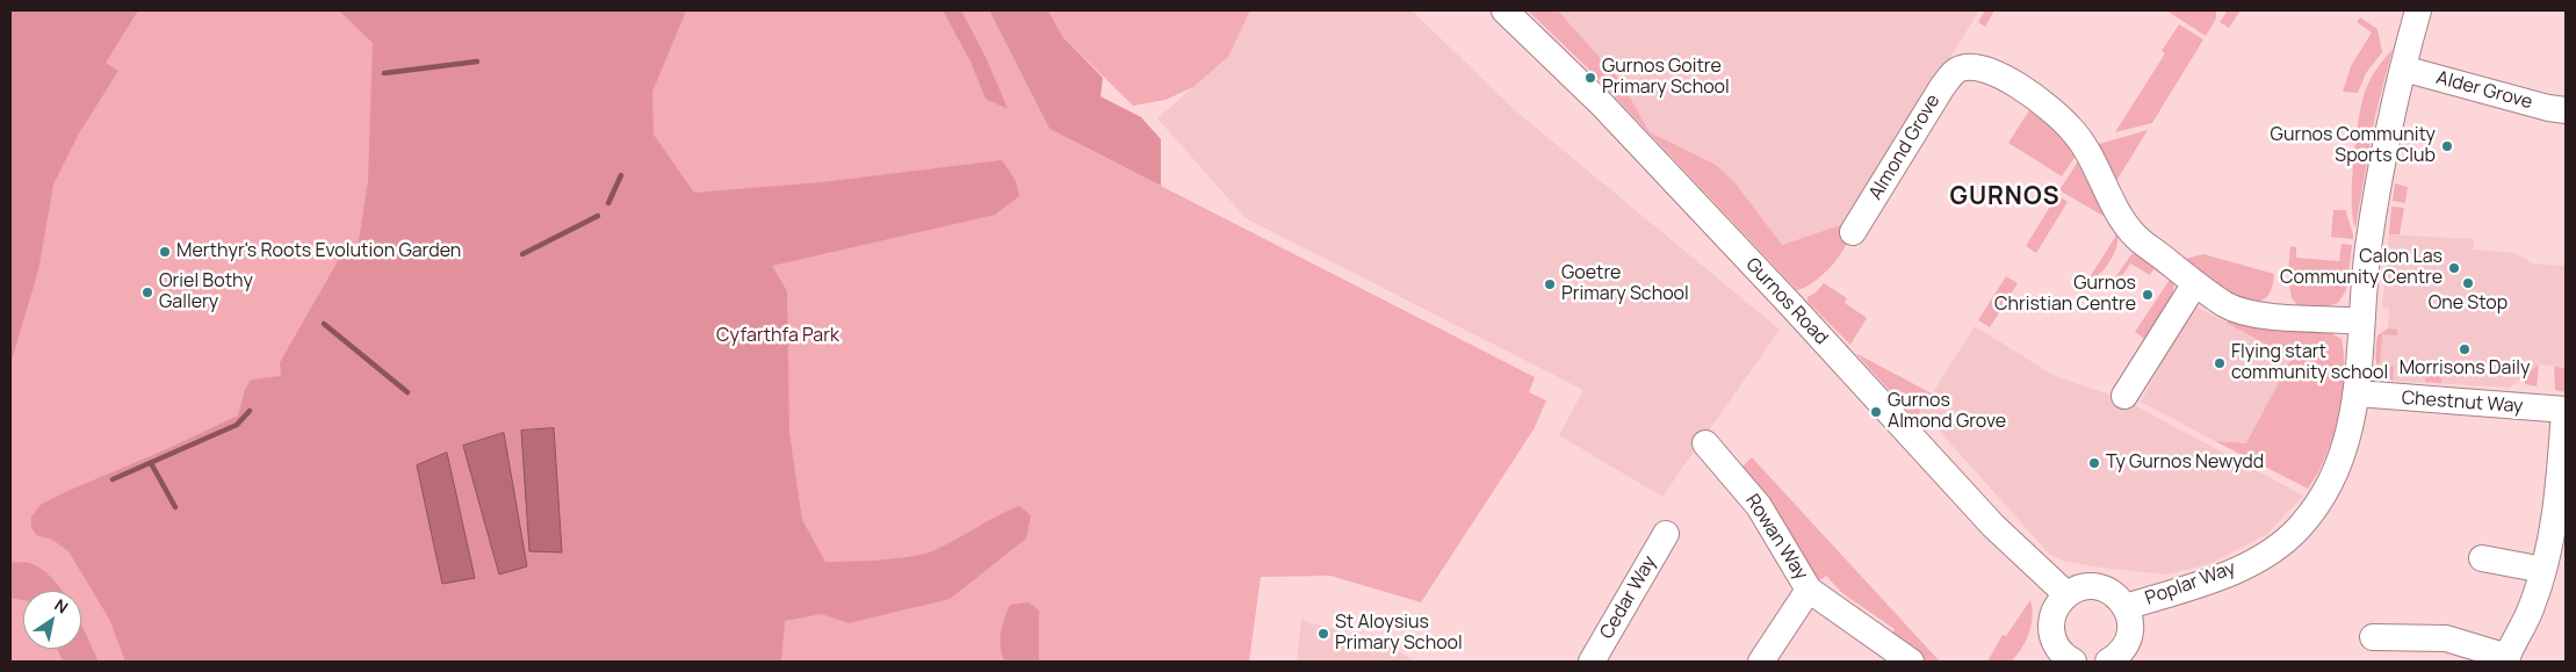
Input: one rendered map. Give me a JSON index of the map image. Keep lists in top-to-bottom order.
{
  "streets": {
    "street": [
      "Alder Grove",
      "Almond Grove",
      "Gurnos Road",
      "Chestnut Way",
      "Rowan Way",
      "Poplar Way",
      "Cedar Way"
    ]
  },
  "crossings": [
    ["Alder Grove", "Poplar Way"],
    ["Chestnut Way", "Poplar Way"]
  ],
  "districts": ["GURNOS"],
  "parks": ["Cyfarthfa Park"],
  "places": [
    "Gurnos Goitre Primary School",
    "Gurnos Community Sports Club",
    "Merthyr's Roots Evolution Garden",
    "Calon Las Community Centre",
    "One Stop",
    "Goetre Primary School",
    "Oriel Bothy Gallery",
    "Gurnos Christian Centre",
    "Morrisons Daily",
    "Flying start community school",
    "Gurnos Almond Grove",
    "Ty Gurnos Newydd",
    "St Aloysius Primary School"
  ],
  "north": "top right"
}
